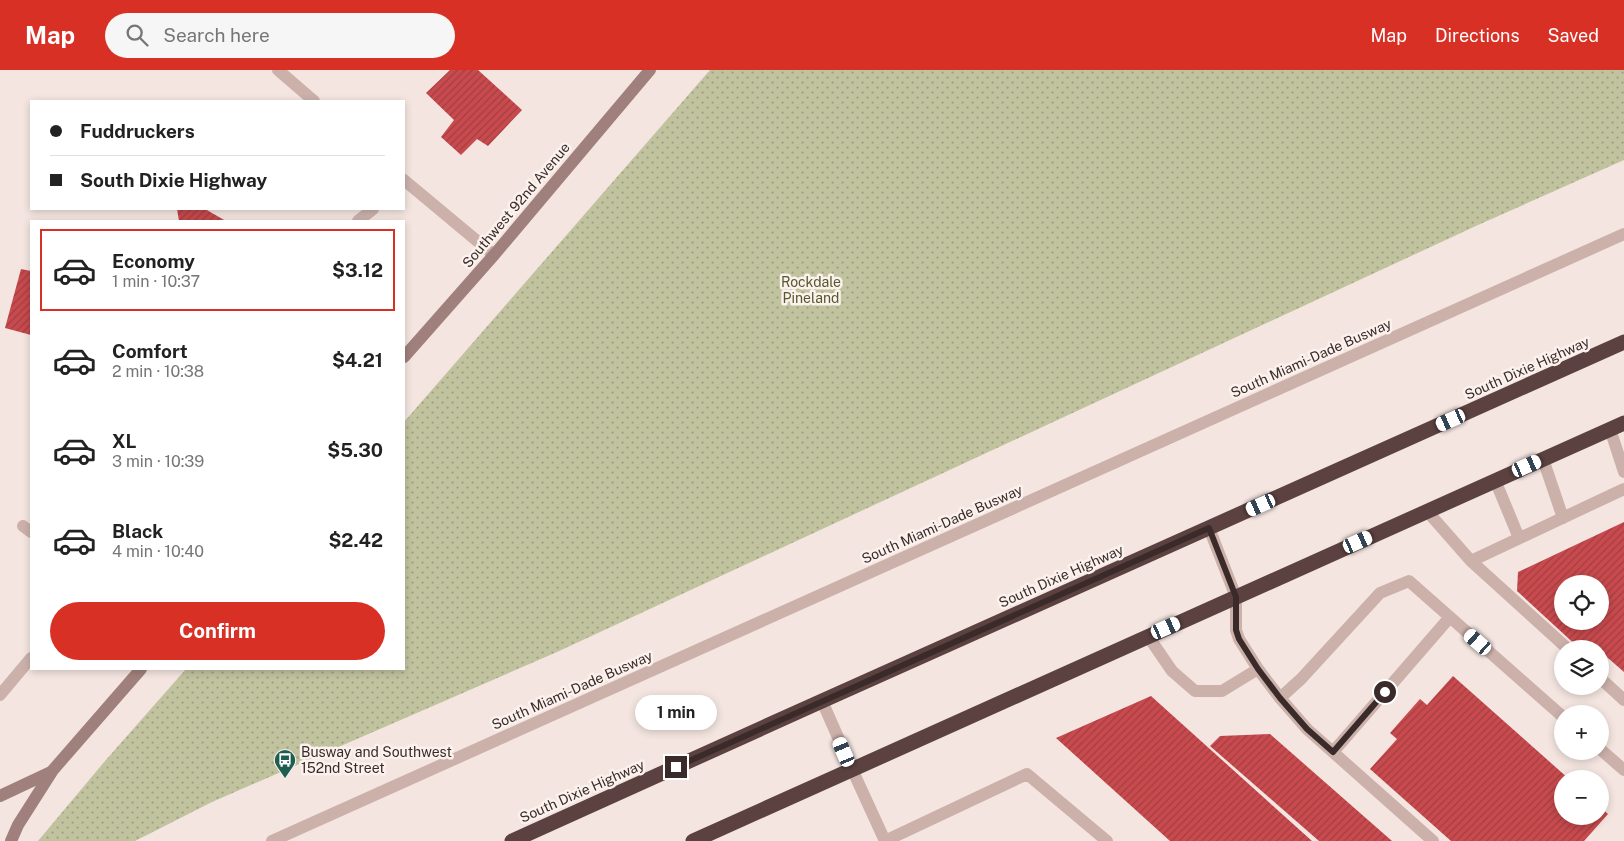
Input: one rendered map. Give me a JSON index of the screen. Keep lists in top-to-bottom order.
{
  "streets": {
    "highway": ["South Dixie Highway"],
    "street": ["Southwest 92nd Avenue", "South Miami-Dade Busway"]
  },
  "parks": ["Rockdale Pineland"],
  "places": {
    "bus stop": ["Busway and Southwest 152nd Street"]
  },
  "page": {
    "header": "Map",
    "search": "Search here",
    "nav": ["Map", "Directions", "Saved"],
    "banner": ["Fuddruckers", "South Dixie Highway"],
    "list": [
      {
        "name": "Economy",
        "note": "1 min · 10:37",
        "value": "$3.12"
      },
      {
        "name": "Comfort",
        "note": "2 min · 10:38",
        "value": "$4.21"
      },
      {
        "name": "XL",
        "note": "3 min · 10:39",
        "value": "$5.30"
      },
      {
        "name": "Black",
        "note": "4 min · 10:40",
        "value": "$2.42"
      }
    ],
    "map_buttons": ["+", "−"],
    "buttons": "Confirm",
    "bubble": "1 min"
  }
}
